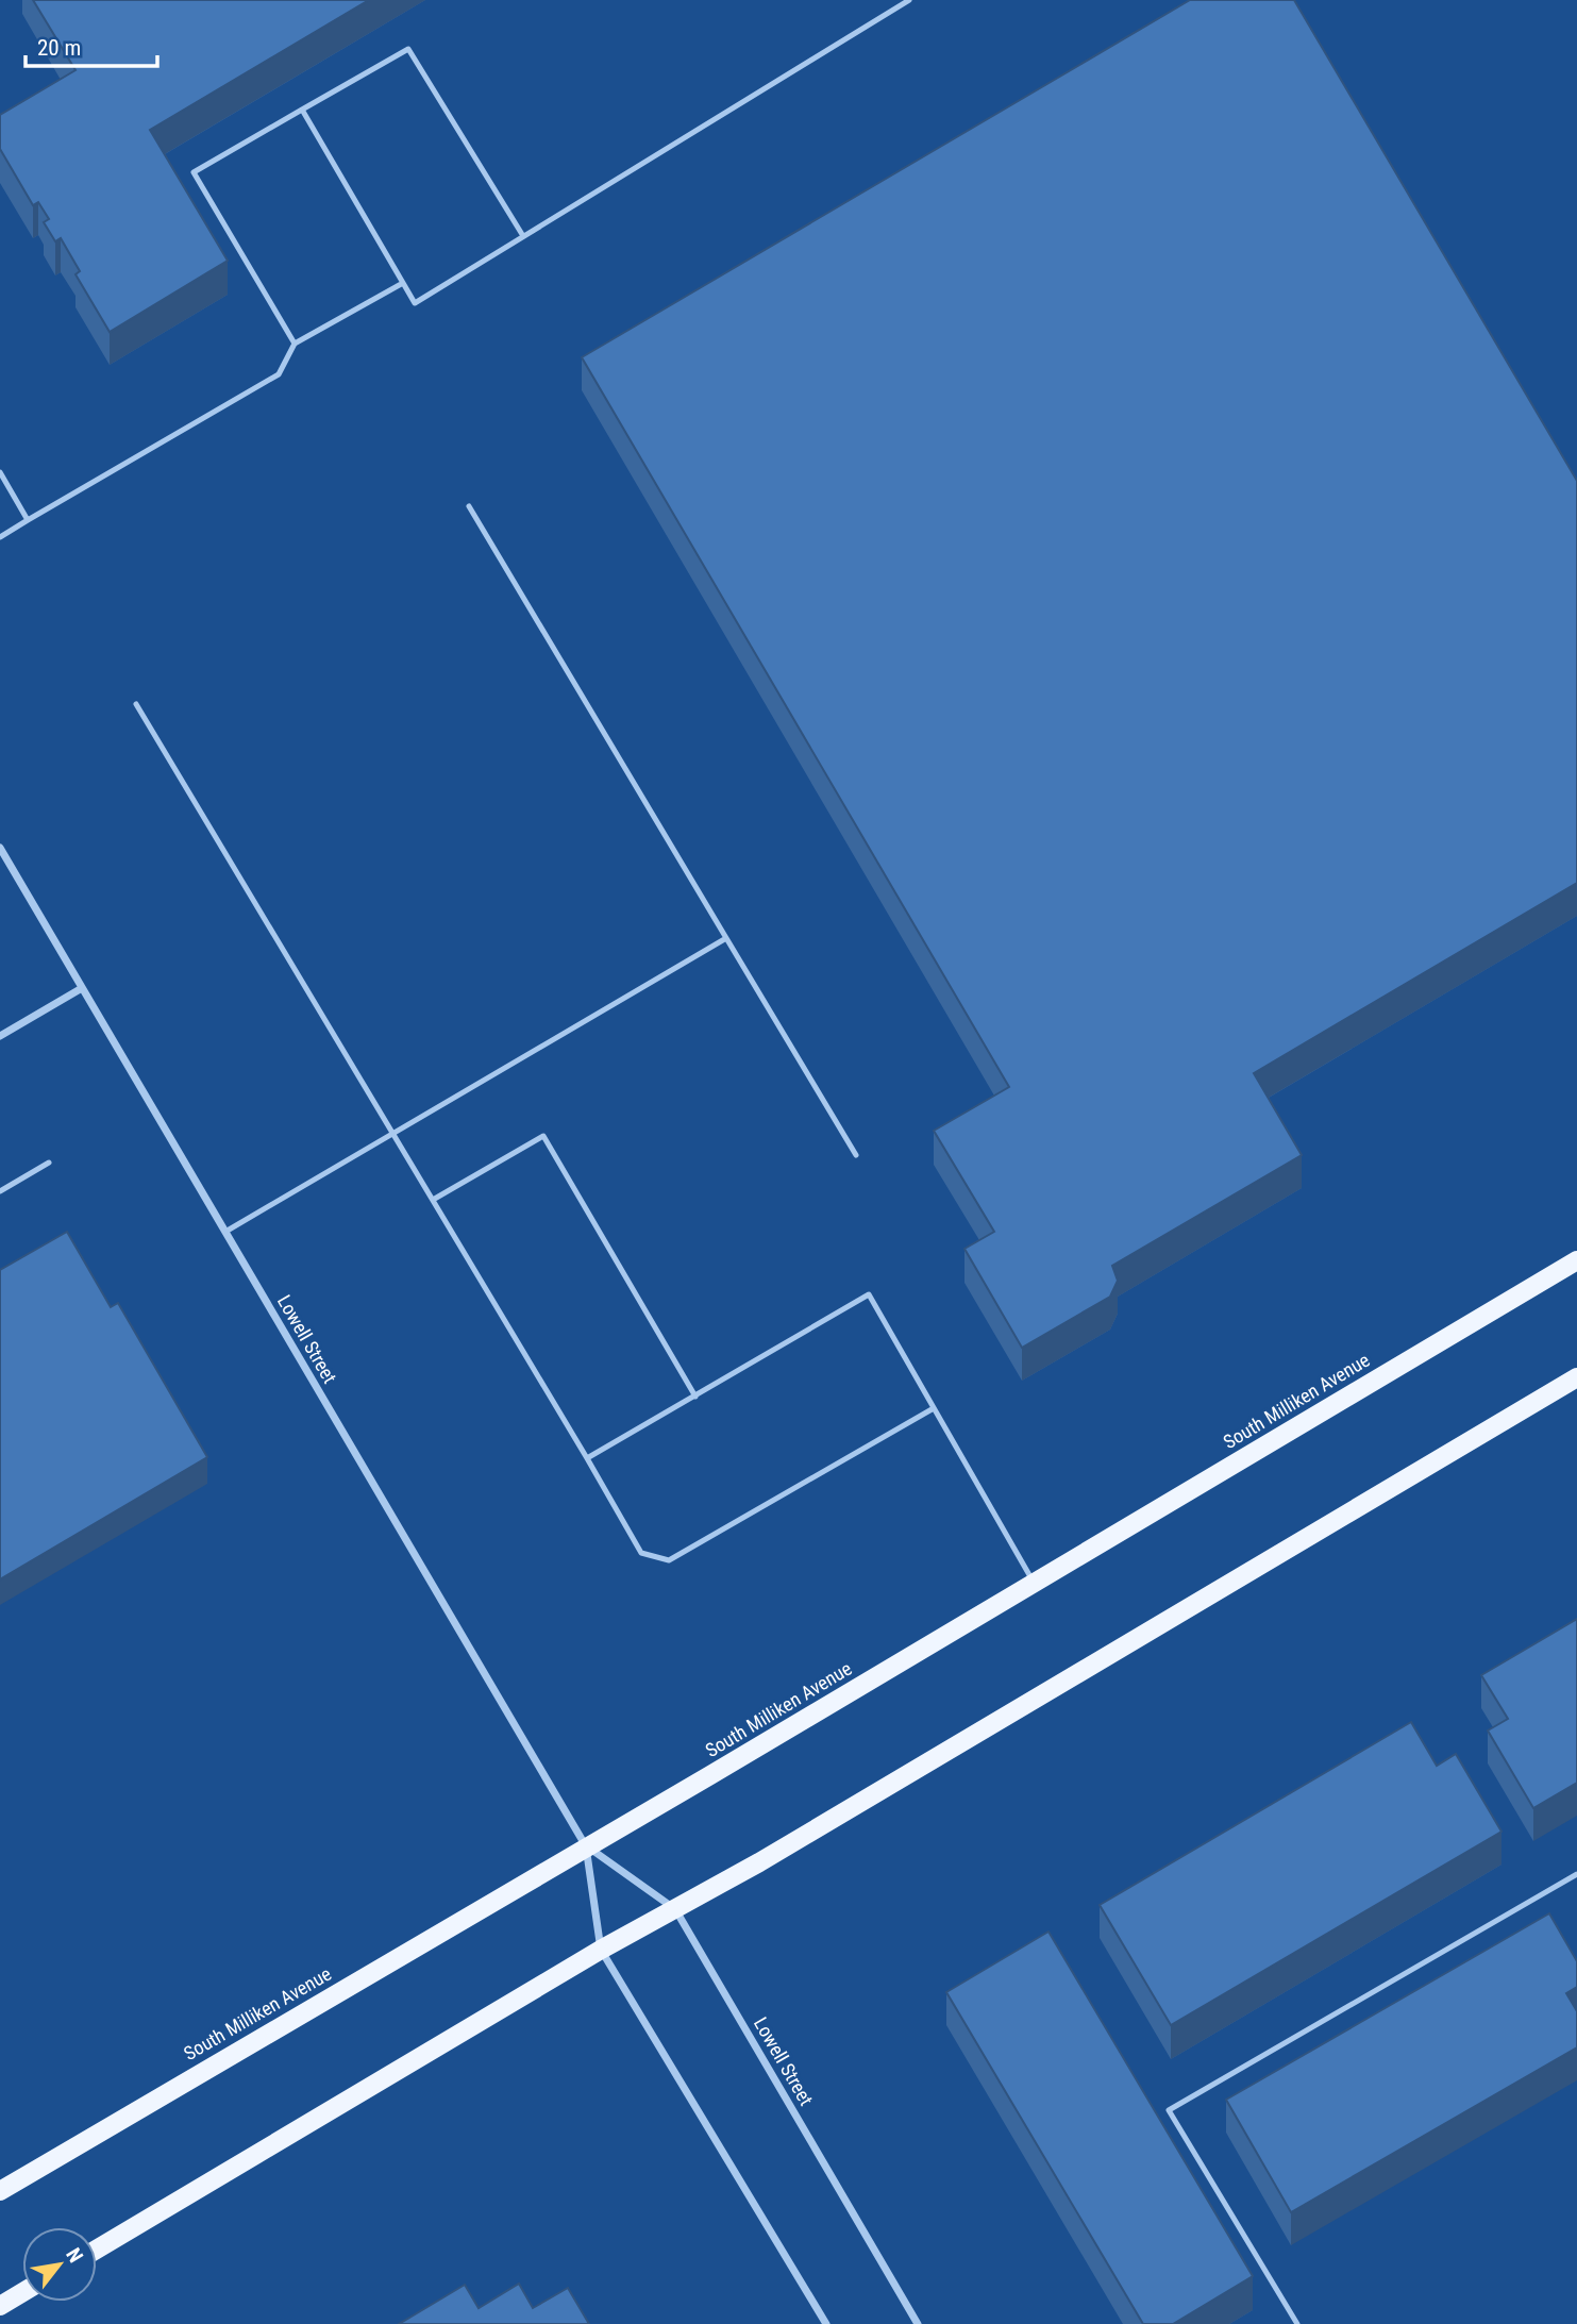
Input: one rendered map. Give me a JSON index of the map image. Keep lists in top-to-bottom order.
{
  "streets": {
    "main road": ["South Milliken Avenue"],
    "street": ["Lowell Street"]
  },
  "crossings": [
    ["Lowell Street", "South Milliken Avenue"]
  ],
  "scale_bar": "20 m",
  "north": "top right"
}
